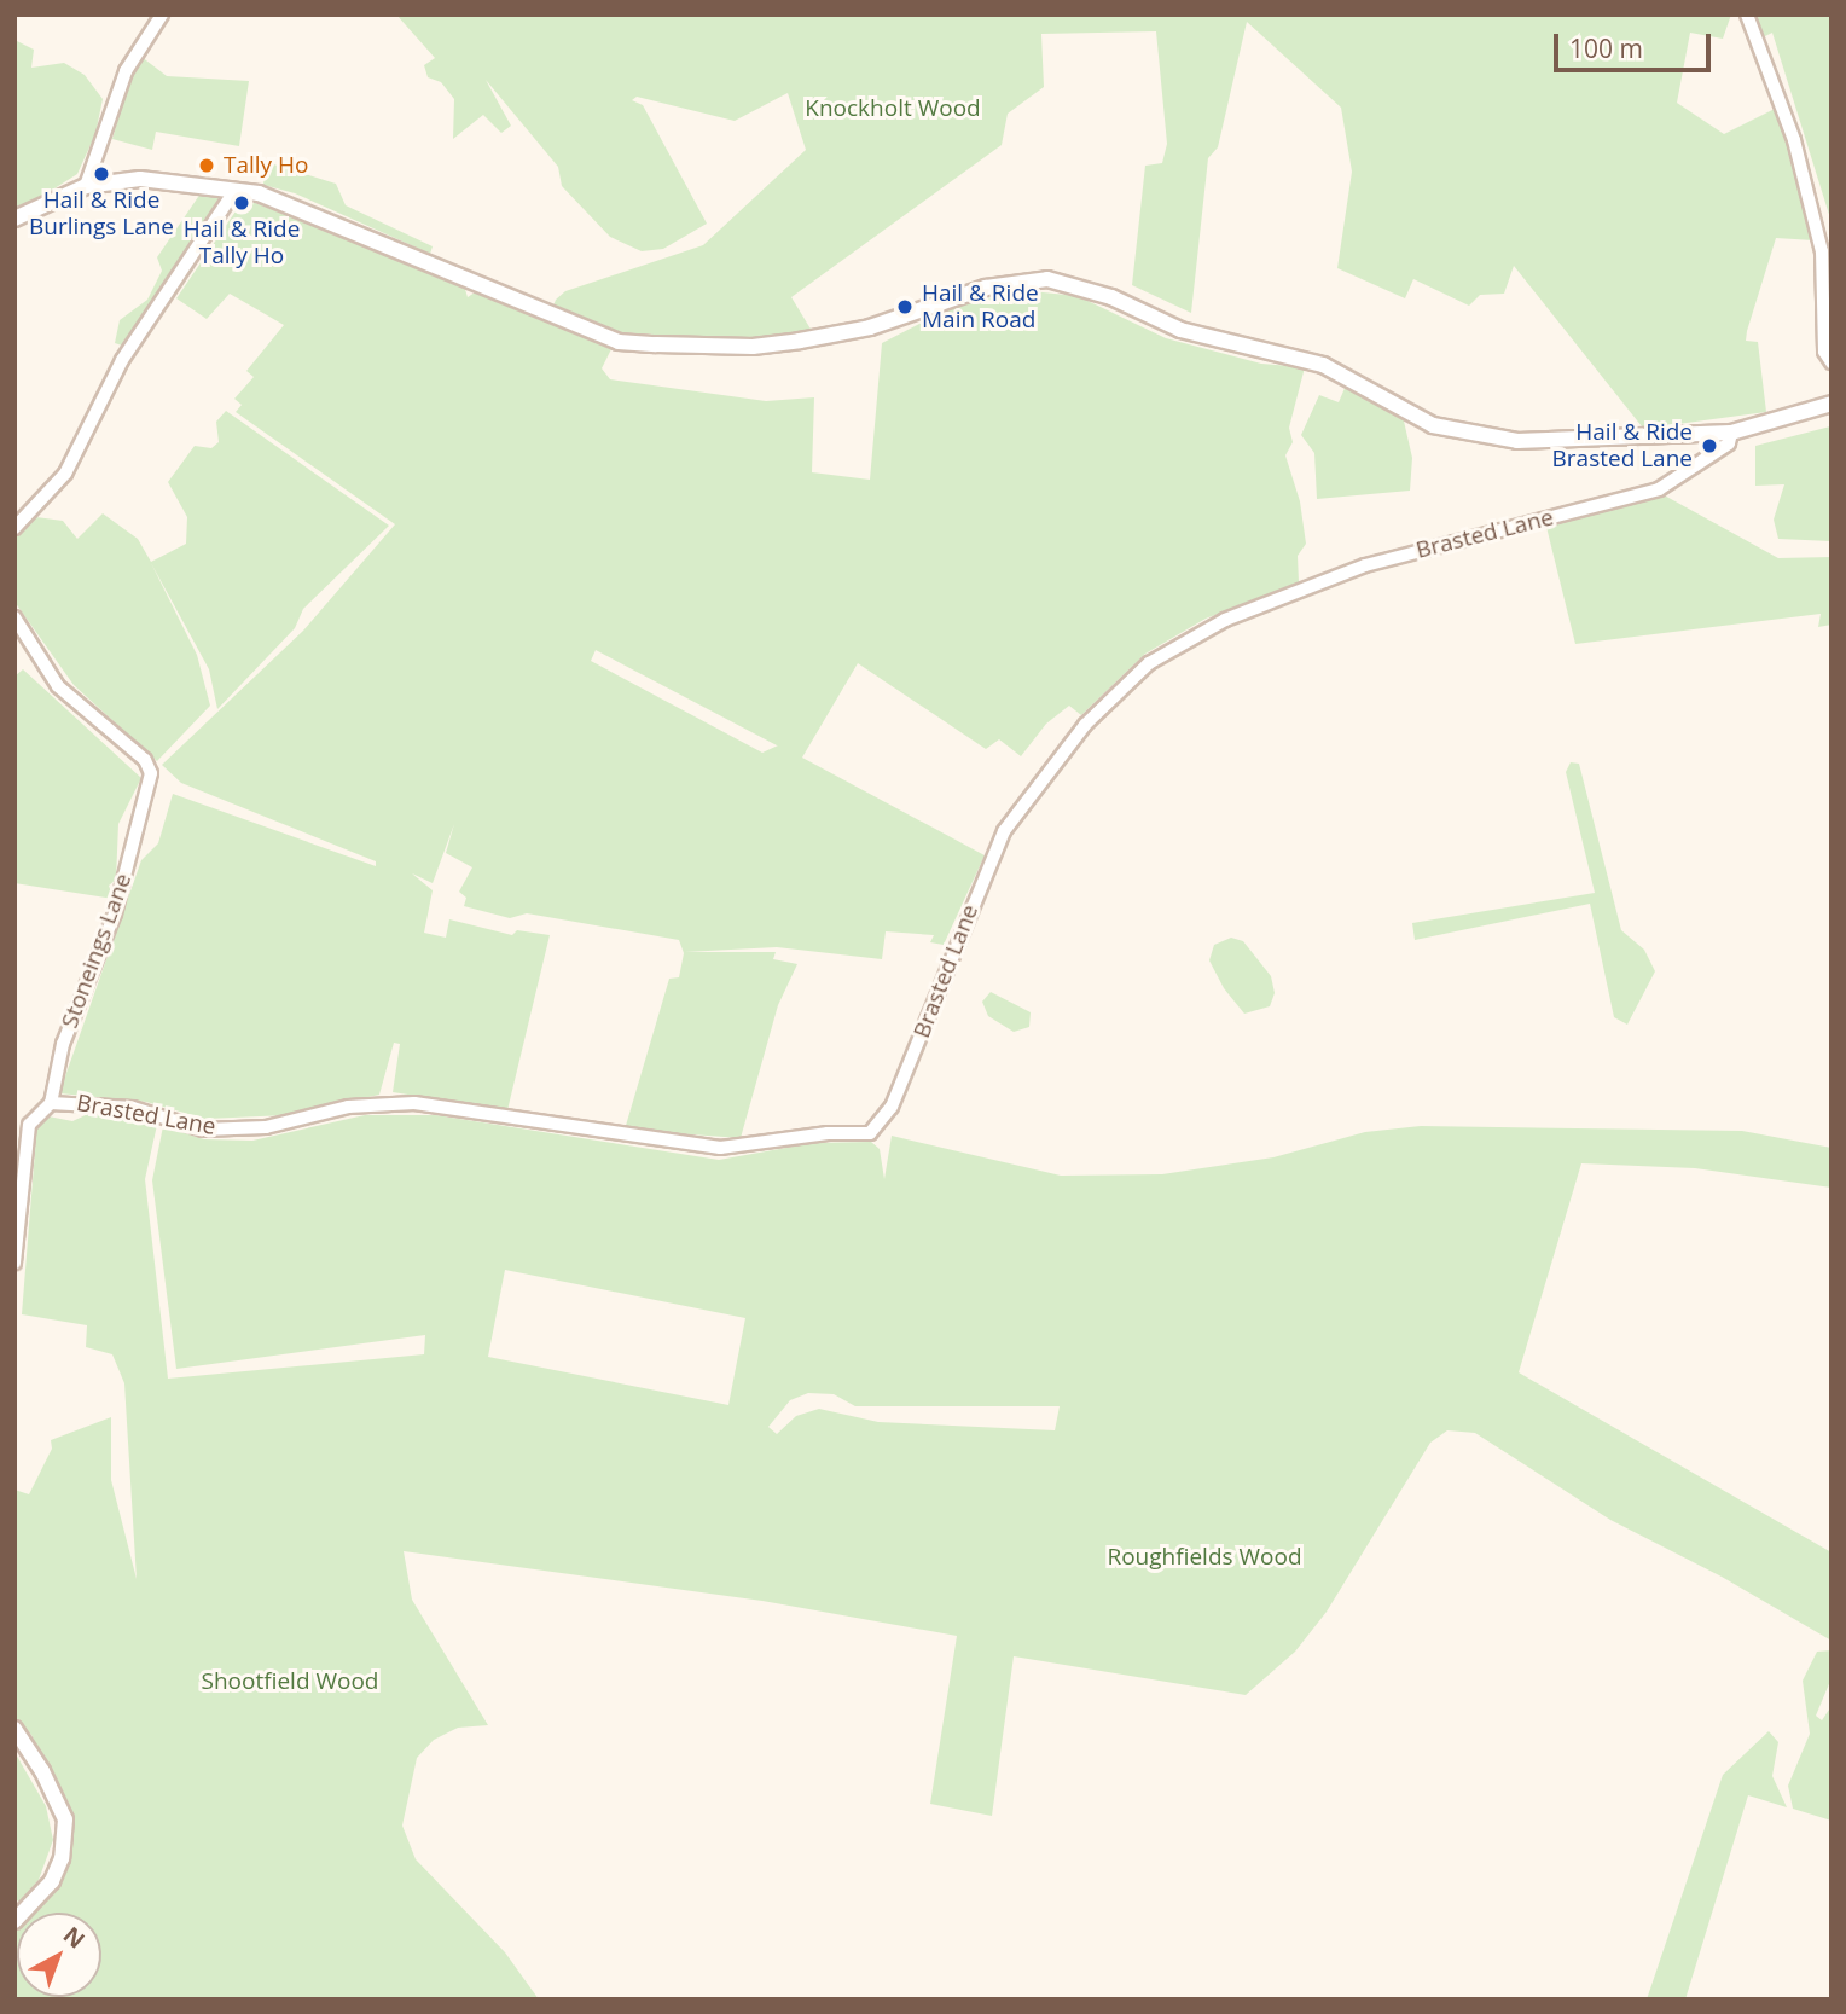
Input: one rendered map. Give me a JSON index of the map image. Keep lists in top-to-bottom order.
{
  "streets": {
    "street": ["Brasted Lane", "Stoneings Lane"]
  },
  "crossings": [
    ["Brasted Lane", "Stoneings Lane"]
  ],
  "parks": ["Knockholt Wood", "Roughfields Wood", "Shootfield Wood"],
  "places": [
    "Tally Ho",
    "Hail & Ride Burlings Lane",
    "Hail & Ride Tally Ho",
    "Hail & Ride Main Road",
    "Hail & Ride Brasted Lane"
  ],
  "scale_bar": "100 m",
  "north": "top right"
}
